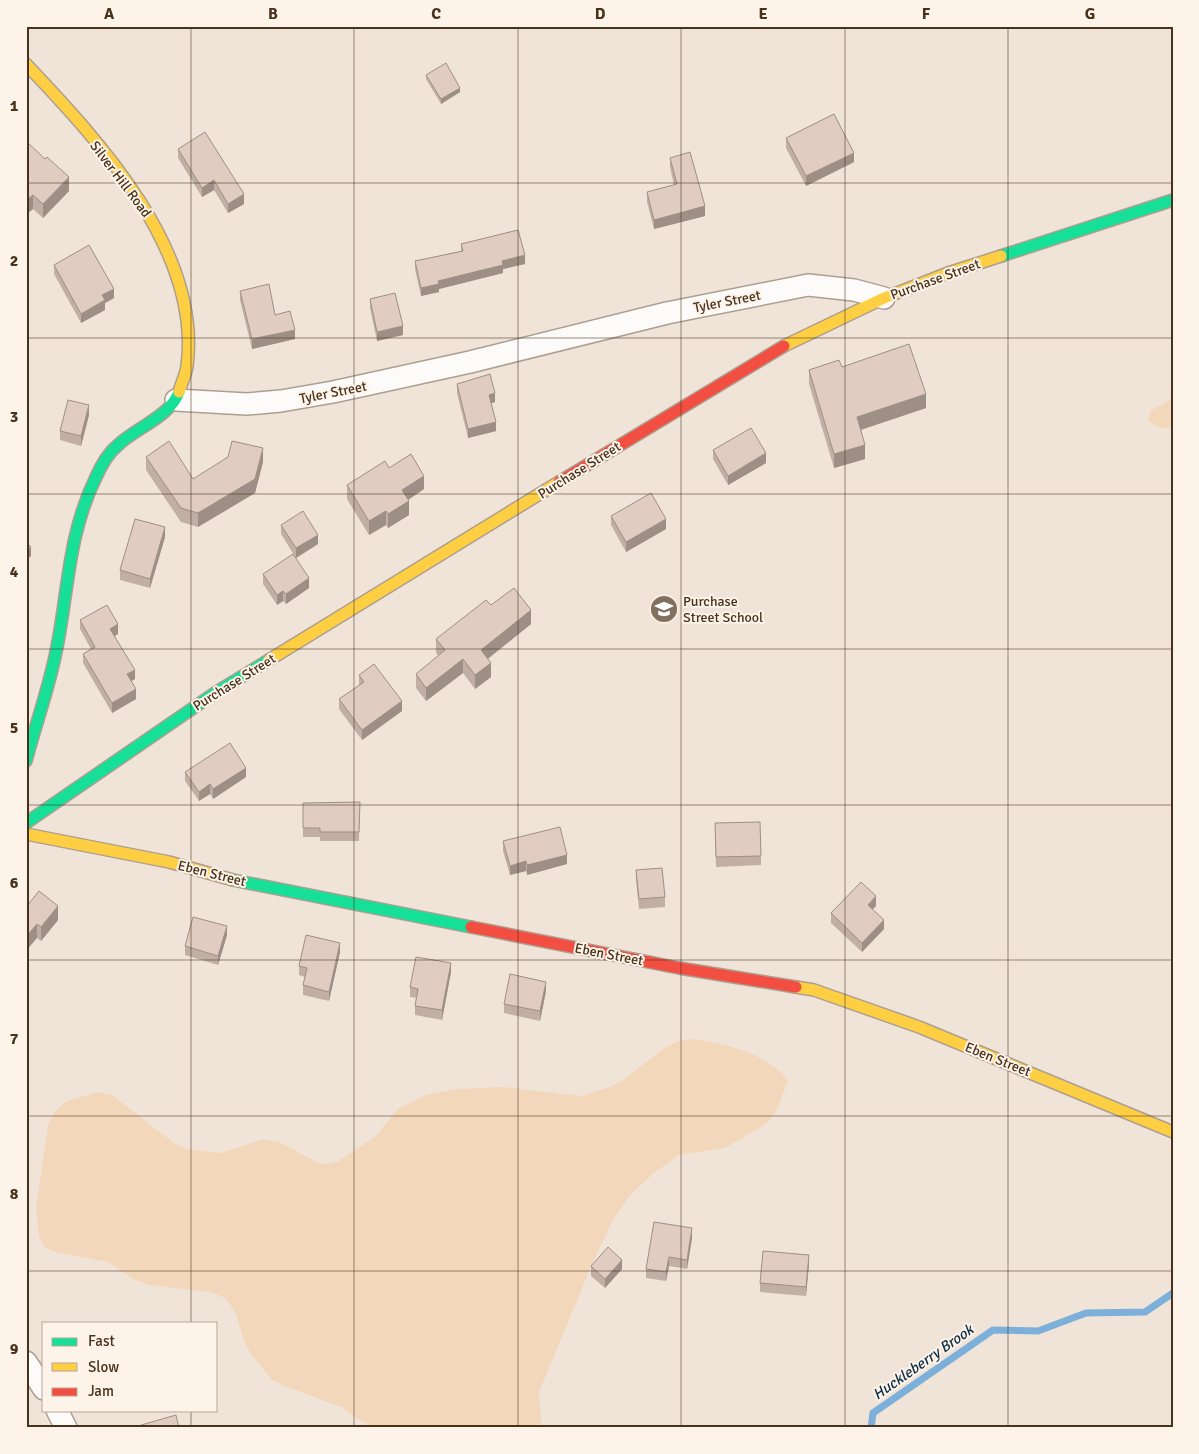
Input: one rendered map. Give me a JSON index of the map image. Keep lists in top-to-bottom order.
{
  "streets": {
    "street": [
      "Silver Hill Road",
      "Purchase Street",
      "Tyler Street",
      "Eben Street"
    ]
  },
  "crossings": [
    ["Silver Hill Road", "Tyler Street"],
    ["Purchase Street", "Tyler Street"]
  ],
  "water": ["Huckleberry Brook"],
  "places": {
    "school or university": ["Purchase Street School"]
  },
  "legend": ["Fast", "Slow", "Jam"],
  "grid": {
    "columns": [
      "A",
      "B",
      "C",
      "D",
      "E",
      "F",
      "G"
    ],
    "rows": [
      "1",
      "2",
      "3",
      "4",
      "5",
      "6",
      "7",
      "8",
      "9"
    ]
  }
}
